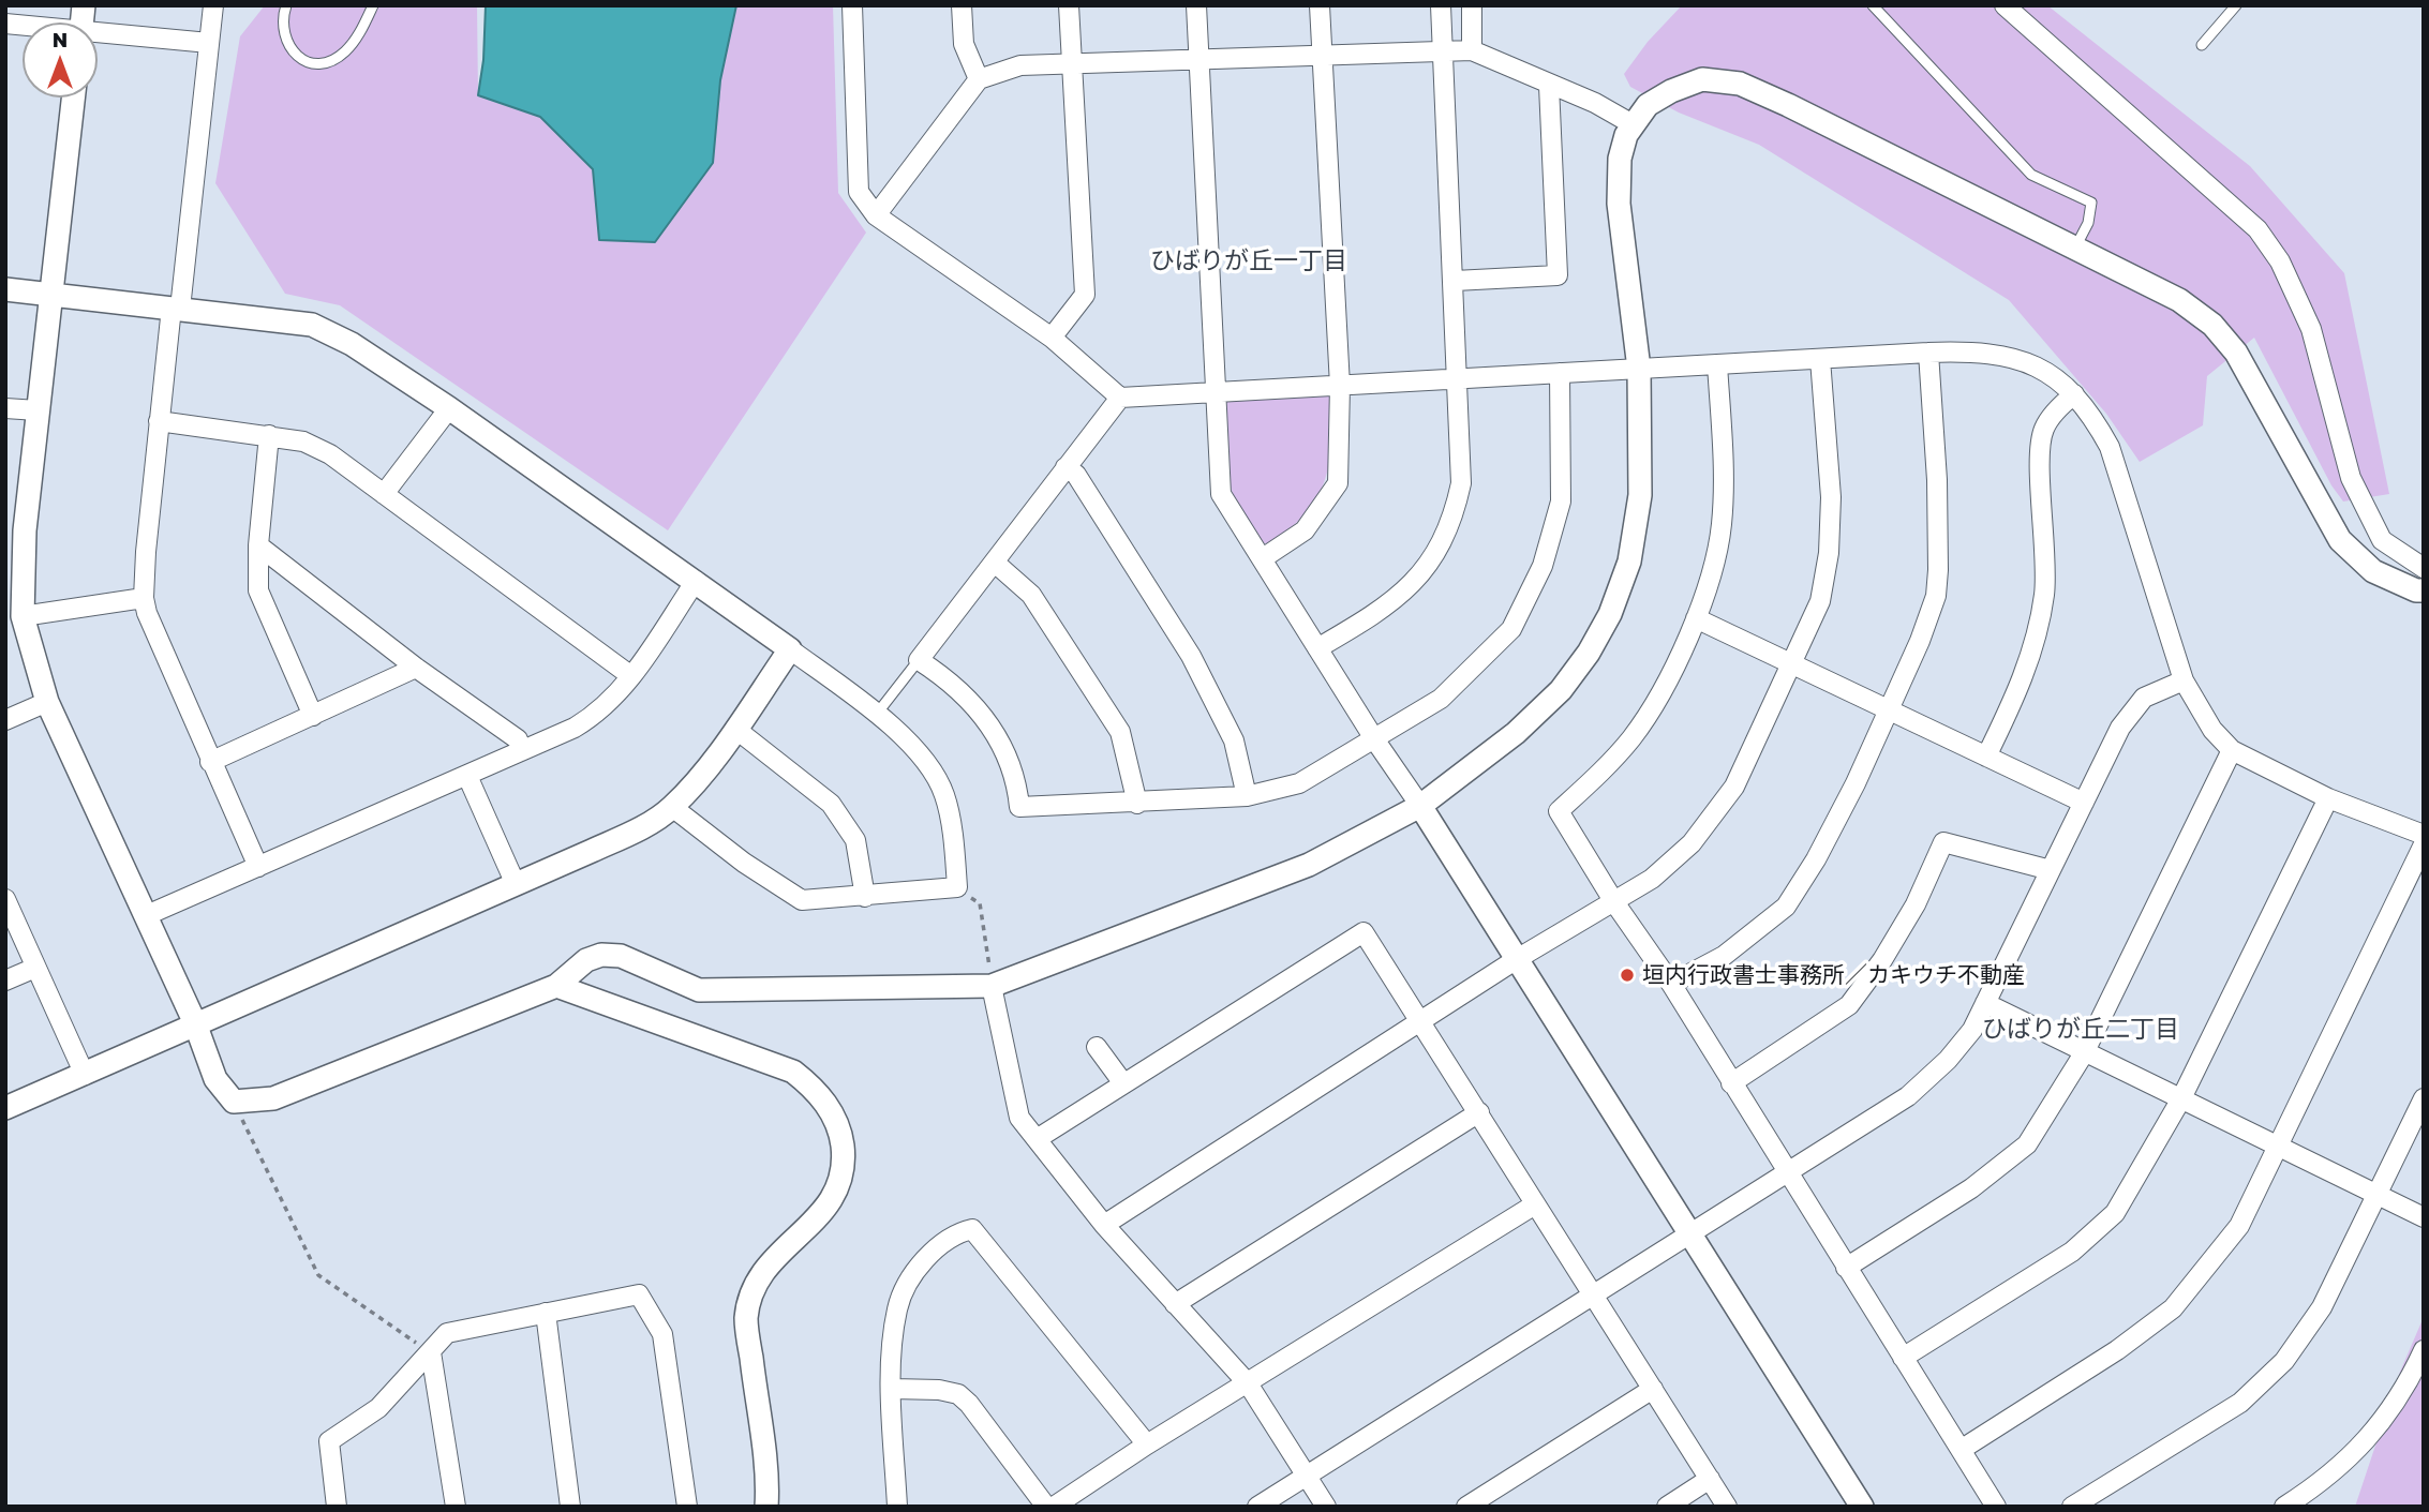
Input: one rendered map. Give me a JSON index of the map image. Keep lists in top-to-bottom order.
{
  "districts": ["ひばりが丘一丁目", "ひばりが丘二丁目"],
  "places": ["垣内行政書士事務所／カキウチ不動産"],
  "north": "top"
}
